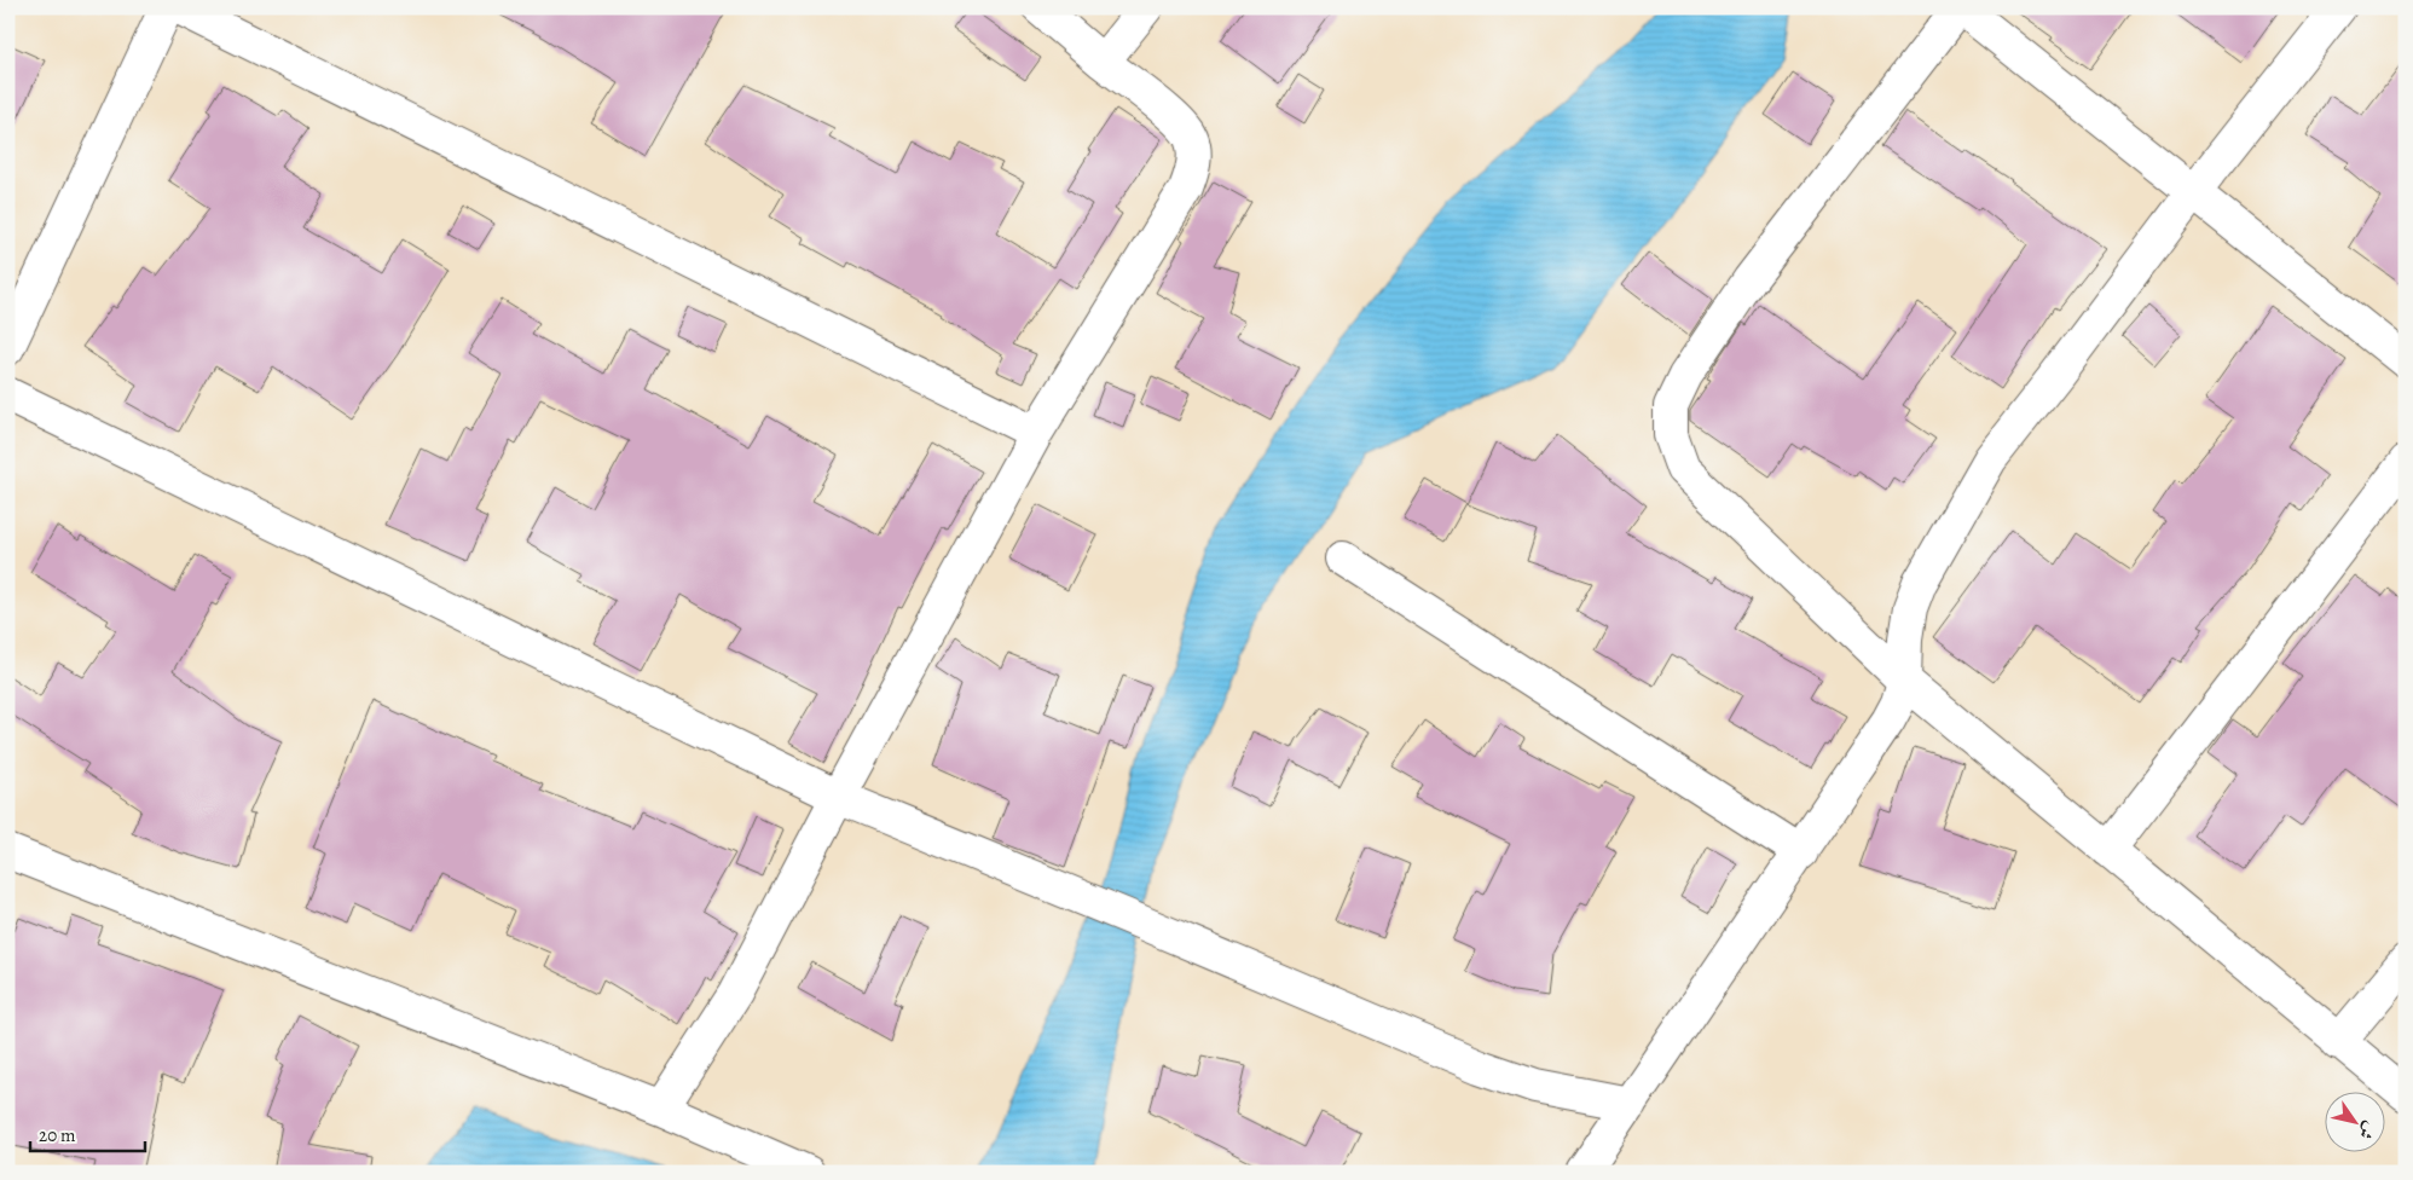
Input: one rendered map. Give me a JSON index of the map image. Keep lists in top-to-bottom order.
{
  "scale_bar": "20 m",
  "north": "bottom right"
}
